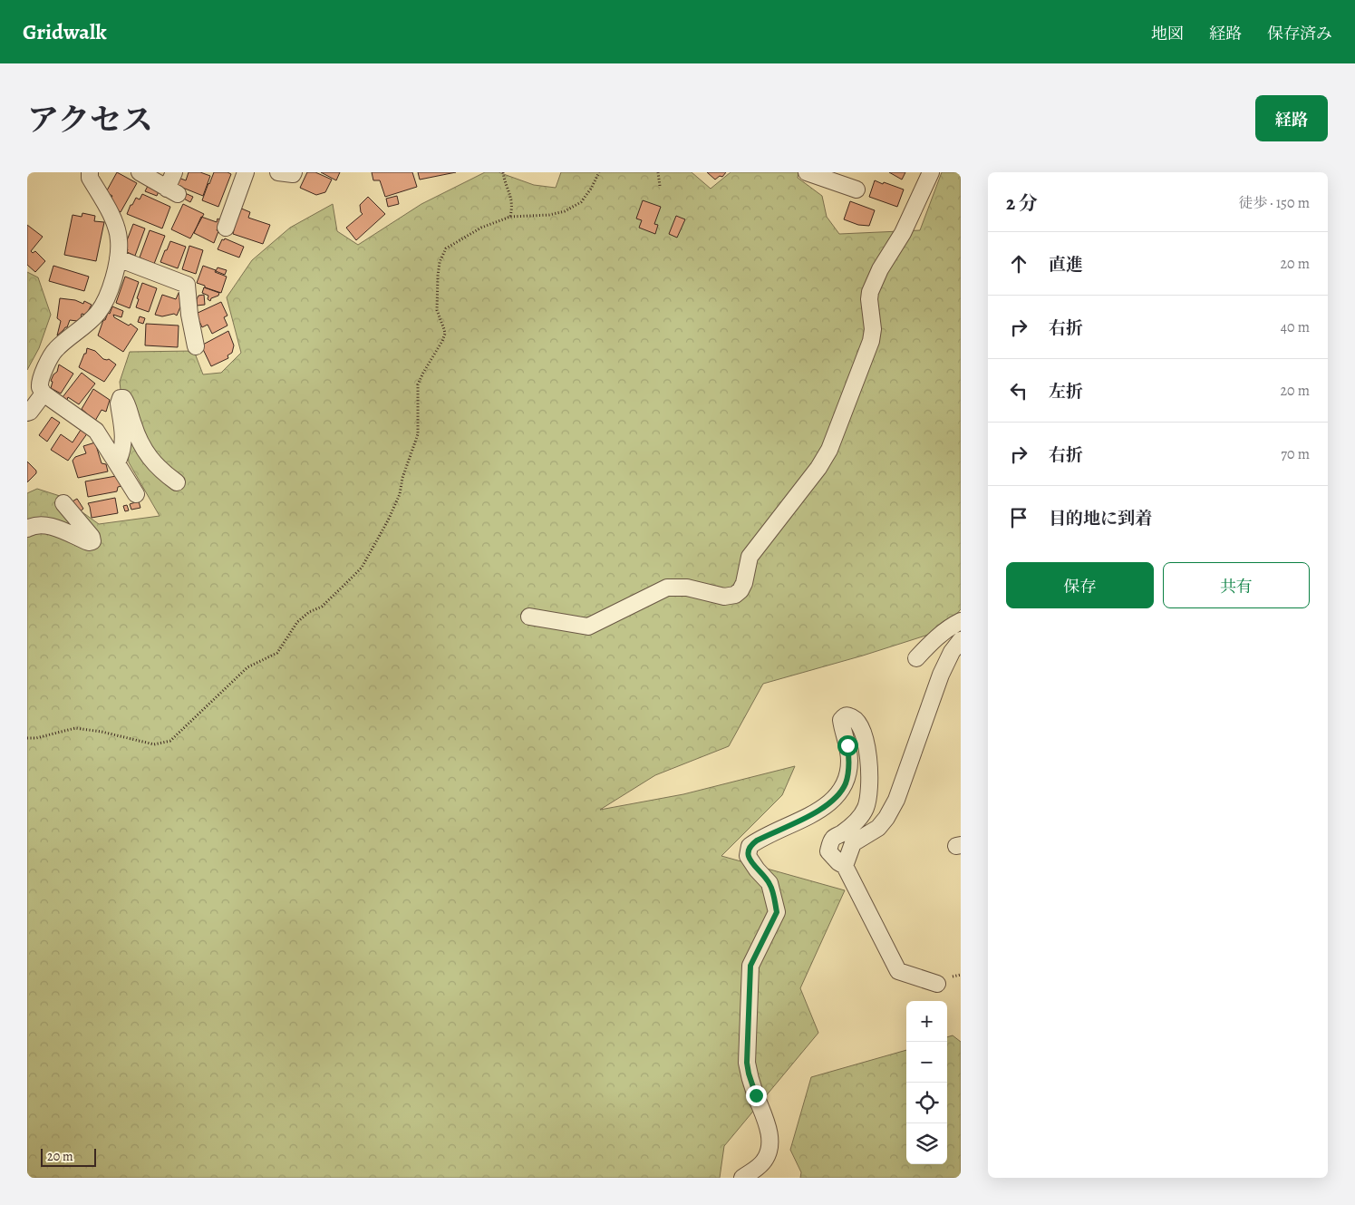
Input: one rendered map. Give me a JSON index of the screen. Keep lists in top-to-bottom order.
{
  "scale_bar": "20 m",
  "page": {
    "header": "Gridwalk",
    "nav": ["地図", "経路", "保存済み"],
    "title": "アクセス",
    "buttons": [
      "経路",
      ["保存", "共有"]
    ],
    "heading": ["2 分", "徒歩 · 150 m"],
    "list": [
      ["直進", "20 m"],
      ["右折", "40 m"],
      ["左折", "20 m"],
      ["右折", "70 m"],
      "目的地に到着"
    ],
    "map_buttons": ["+", "−"],
    "scale": "20 m"
  }
}
